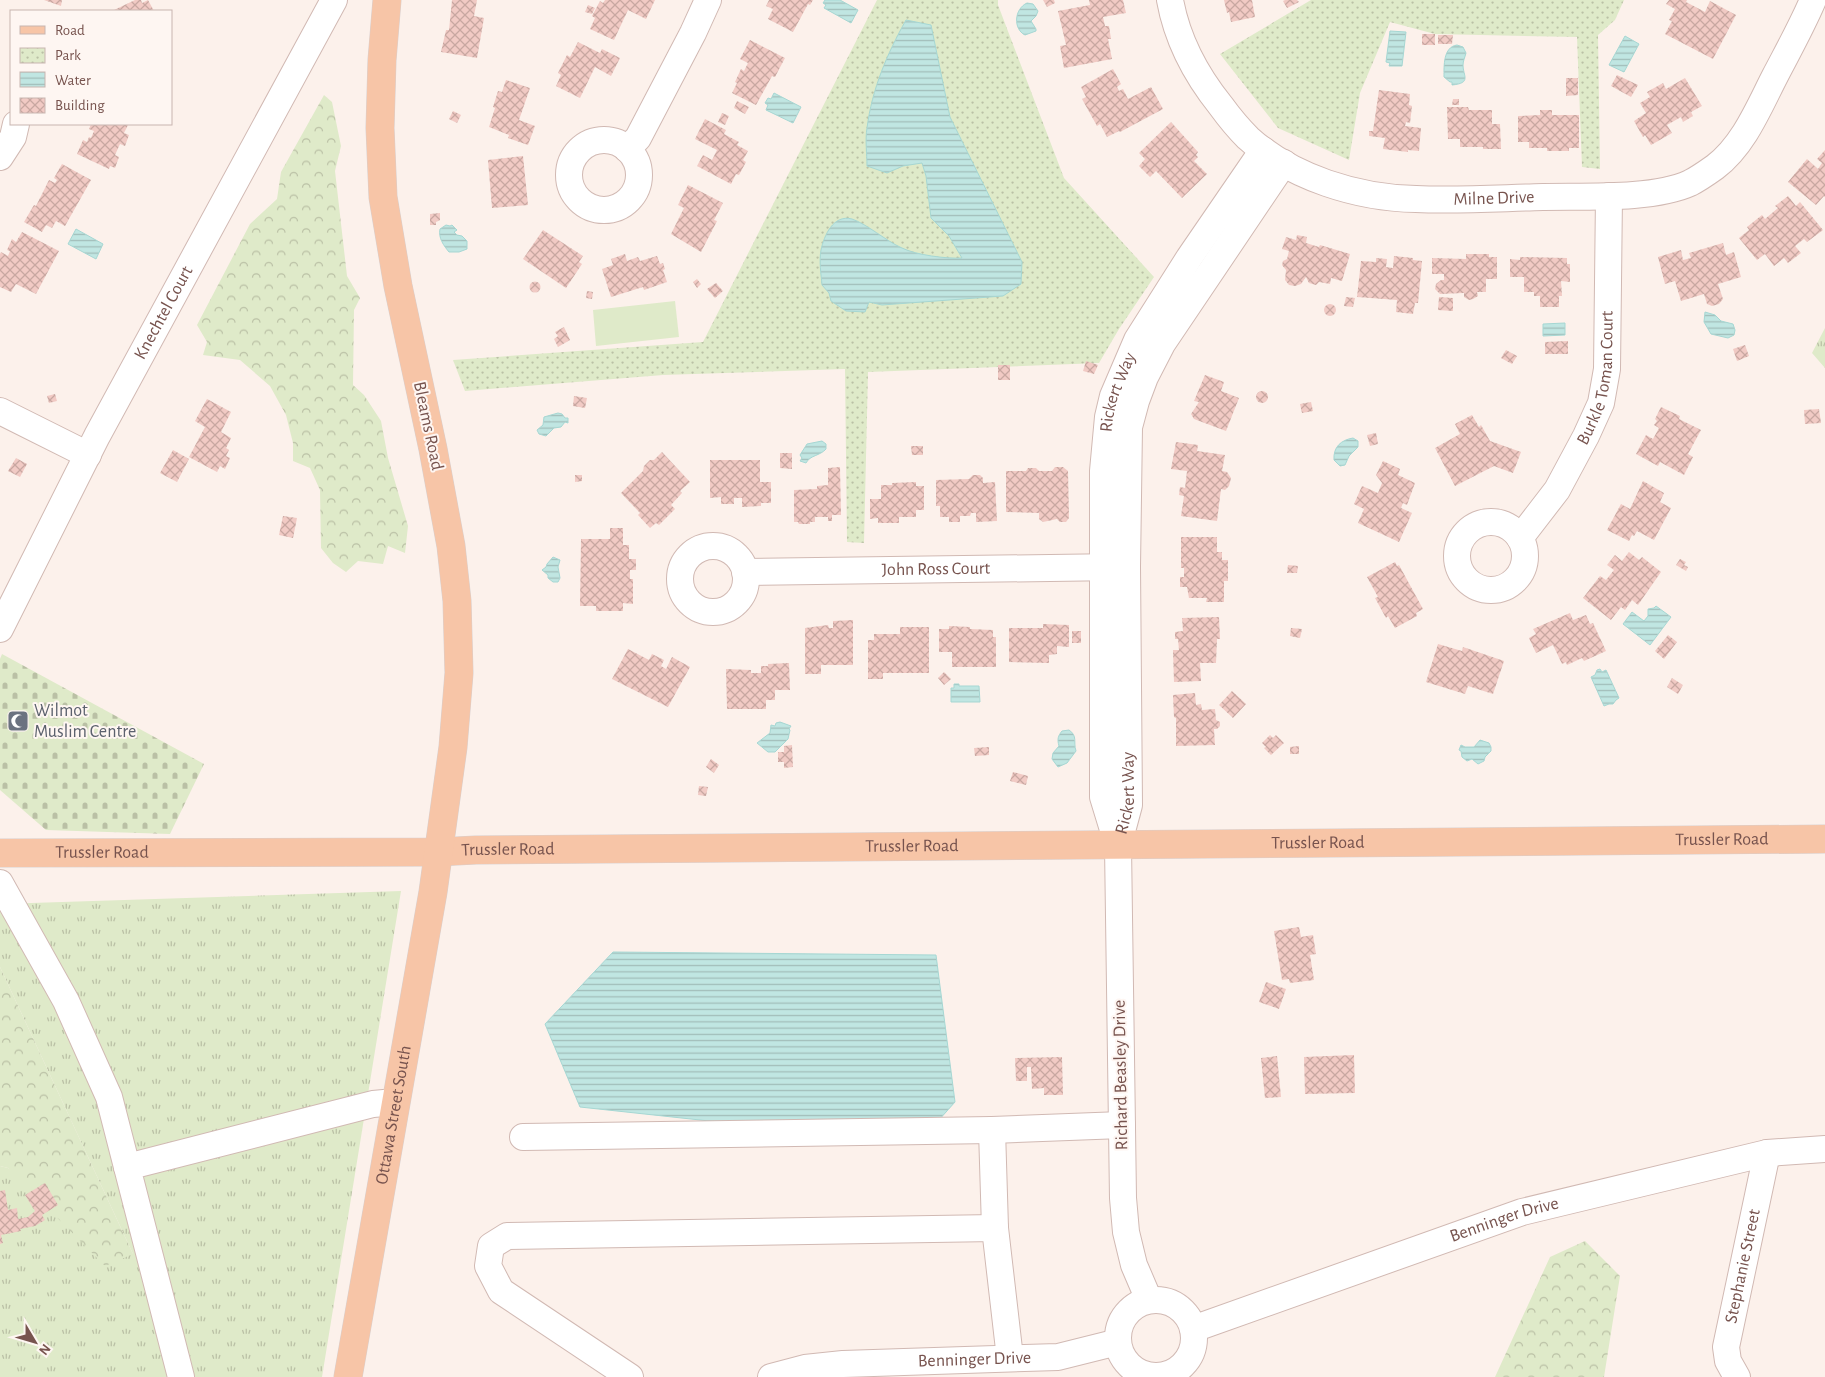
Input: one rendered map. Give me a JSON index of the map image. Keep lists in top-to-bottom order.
{
  "streets": {
    "main road": ["Bleams Road", "Trussler Road", "Ottawa Street South"],
    "street": [
      "Milne Drive",
      "Knechtel Court",
      "Burkle Toman Court",
      "Rickert Way",
      "John Ross Court",
      "Richard Beasley Drive",
      "Benninger Drive",
      "Stephanie Street"
    ]
  },
  "crossings": [
    ["Milne Drive", "Burkle Toman Court"],
    ["Milne Drive", "Rickert Way"],
    ["Rickert Way", "John Ross Court"],
    ["Rickert Way", "Trussler Road"],
    ["Rickert Way", "Richard Beasley Drive"],
    ["Bleams Road", "Trussler Road"],
    ["Bleams Road", "Ottawa Street South"],
    ["Trussler Road", "Richard Beasley Drive"],
    ["Trussler Road", "Ottawa Street South"],
    ["Richard Beasley Drive", "Benninger Drive"],
    ["Benninger Drive", "Stephanie Street"]
  ],
  "places": {
    "mosque": ["Wilmot Muslim Centre"]
  },
  "legend": [
    "Road",
    "Park",
    "Water",
    "Building"
  ],
  "north": "bottom right"
}
